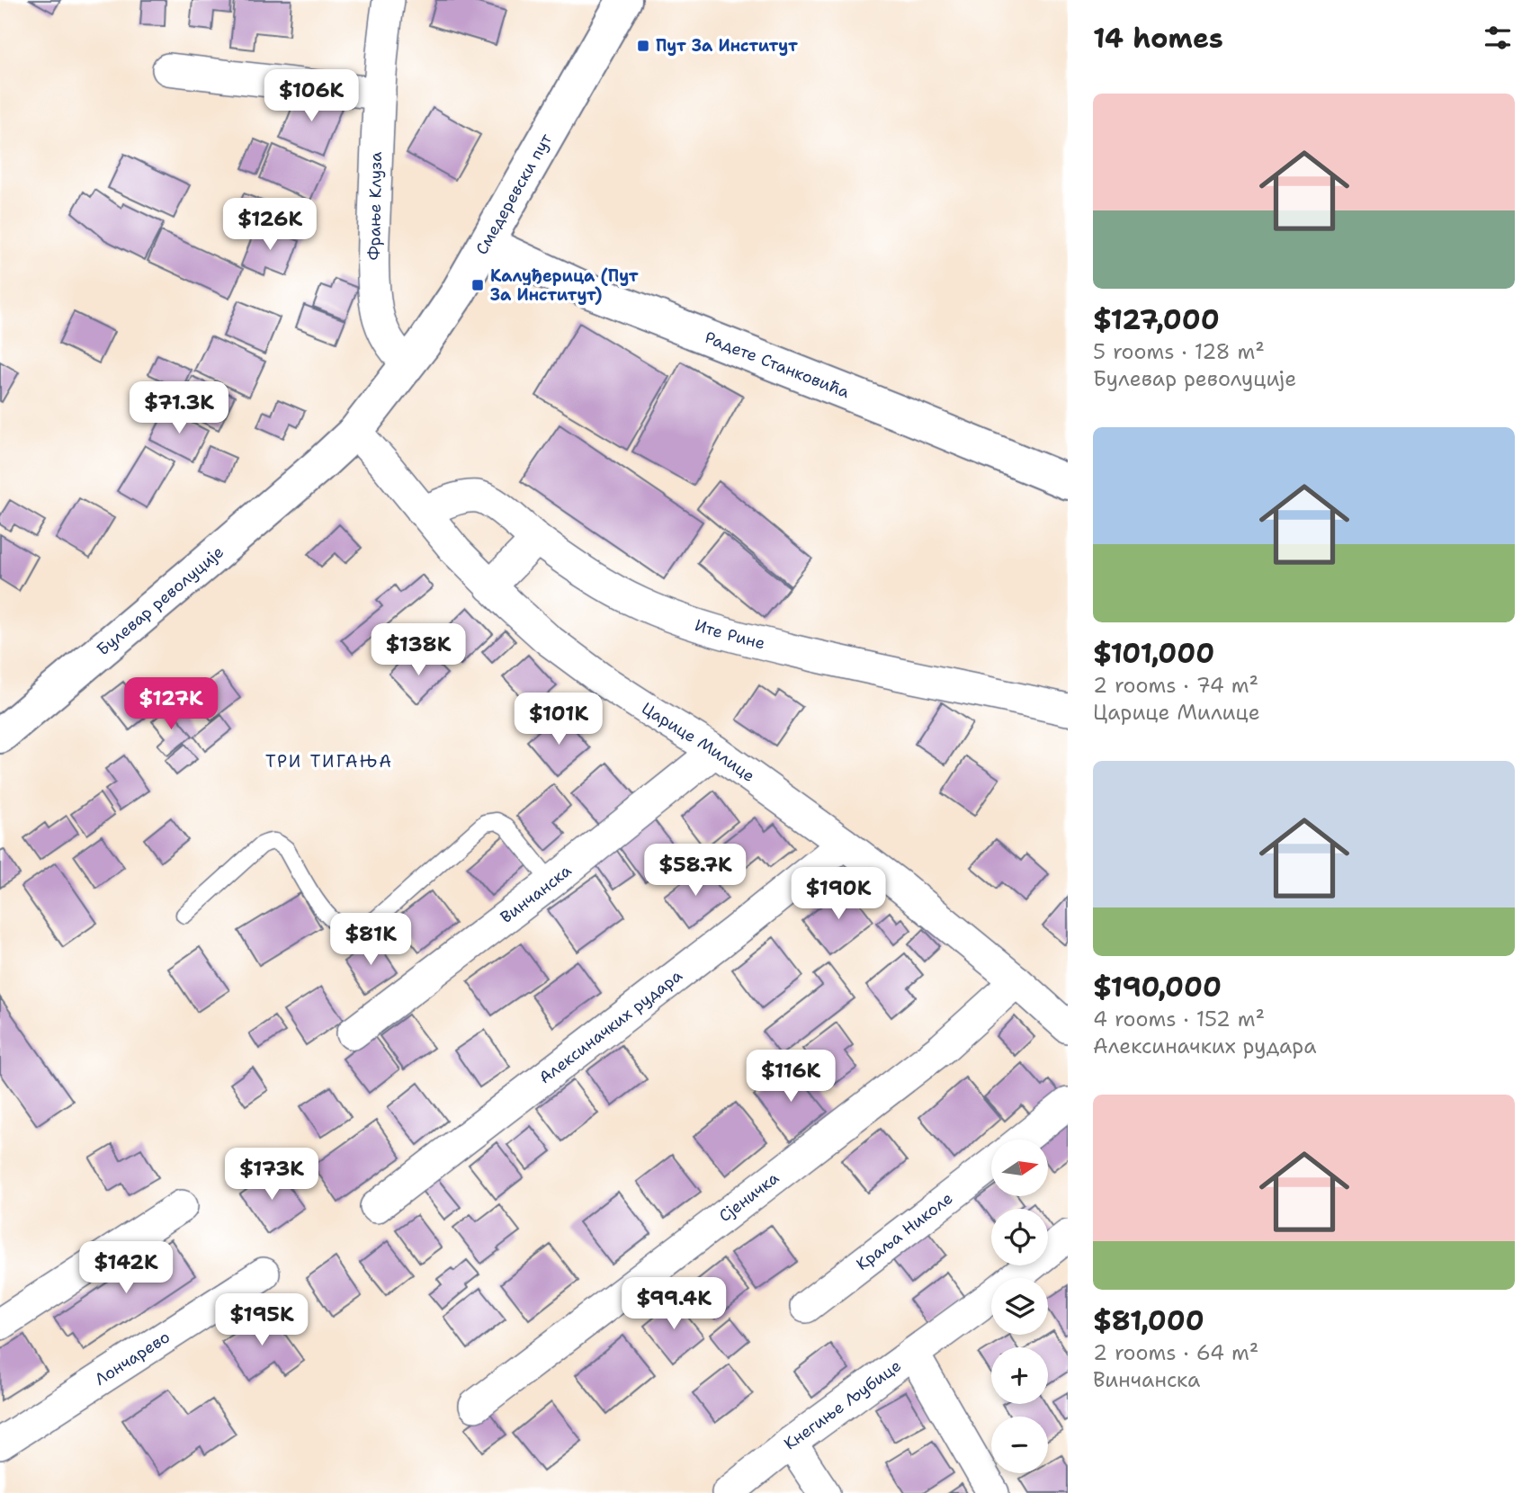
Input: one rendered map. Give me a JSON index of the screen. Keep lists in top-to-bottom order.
{
  "streets": {
    "main road": ["Смедеревски пут", "Радете Станковића", "Булевар револуције"],
    "street": [
      "Фрање Клуза",
      "Ите Рине",
      "Царице Милице",
      "Винчанска",
      "Алексиначких рудара",
      "Сјеничка",
      "Краља Николе",
      "Лончарево",
      "Кнегиње Љубице"
    ]
  },
  "crossings": [
    ["Смедеревски пут", "Фрање Клуза"],
    ["Смедеревски пут", "Радете Станковића"],
    ["Смедеревски пут", "Булевар револуције"],
    ["Смедеревски пут", "Царице Милице"],
    ["Ите Рине", "Царице Милице"],
    ["Царице Милице", "Винчанска"],
    ["Царице Милице", "Алексиначких рудара"],
    ["Царице Милице", "Сјеничка"]
  ],
  "districts": ["ТРИ ТИГАЊА"],
  "places": {
    "transit": ["Пут За Институт", "Калуђерица (Пут За Институт)"]
  },
  "north": "right",
  "page": {
    "heading": "14 homes",
    "price": [
      "$106K",
      "$126K",
      "$71.3K",
      "$138K",
      "$127K",
      "$101K",
      "$58.7K",
      "$190K",
      "$81K",
      "$116K",
      "$173K",
      "$142K",
      "$99.4K",
      "$195K"
    ],
    "list": [
      {
        "name": "$127,000",
        "note": "5 rooms · 128 m² · Булевар револуције"
      },
      {
        "name": "$101,000",
        "note": "2 rooms · 74 m² · Царице Милице"
      },
      {
        "name": "$190,000",
        "note": "4 rooms · 152 m² · Алексиначких рудара"
      },
      {
        "name": "$81,000",
        "note": "2 rooms · 64 m² · Винчанска"
      }
    ],
    "map_buttons": ["+", "−"]
  }
}
